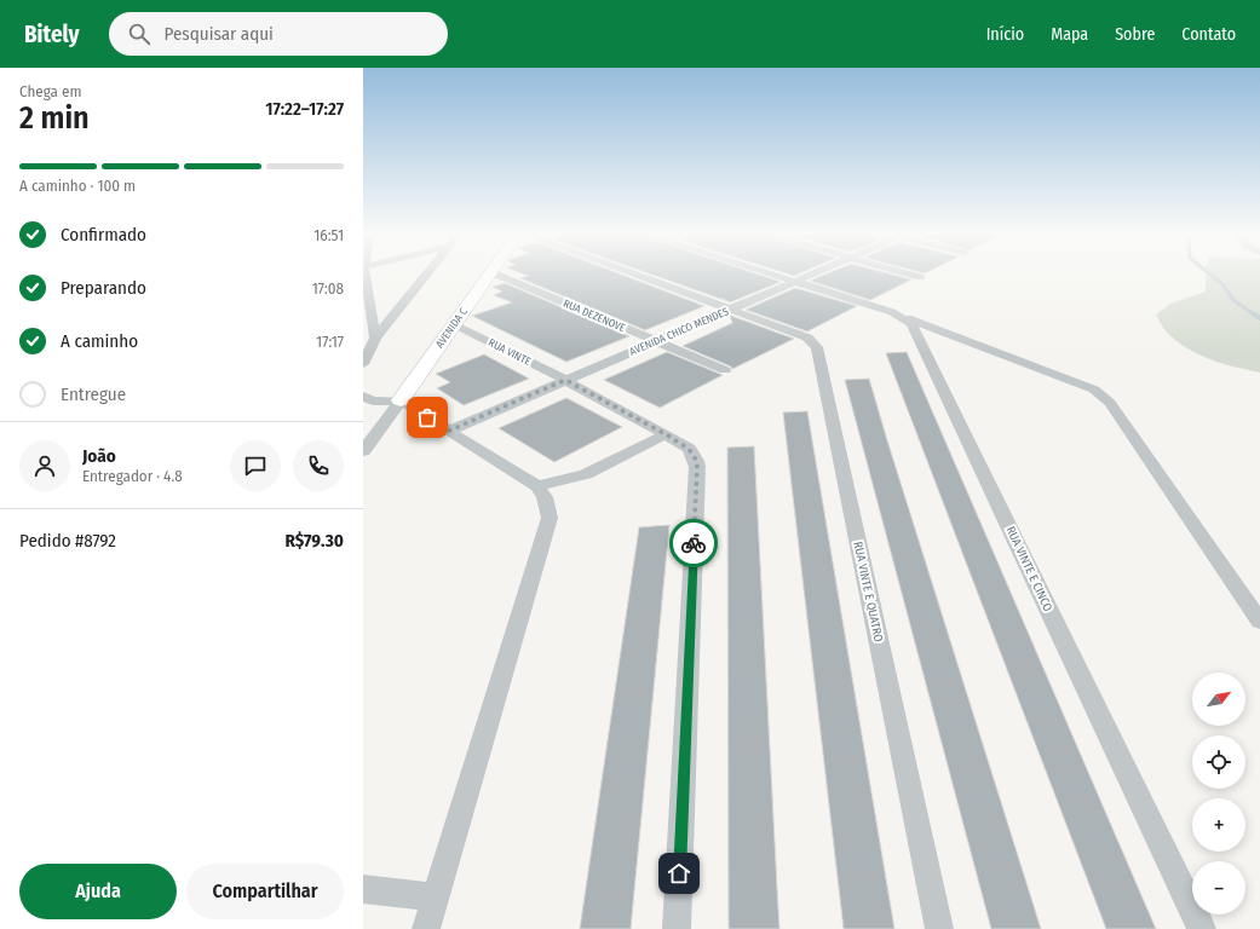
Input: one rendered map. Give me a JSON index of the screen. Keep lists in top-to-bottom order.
{
  "streets": {
    "street": [
      "RUA DEZENOVE",
      "AVENIDA C",
      "AVENIDA CHICO MENDES",
      "RUA VINTE",
      "RUA VINTE E CINCO",
      "RUA VINTE E QUATRO"
    ]
  },
  "crossings": [
    ["RUA DEZENOVE", "AVENIDA C"],
    ["RUA DEZENOVE", "AVENIDA CHICO MENDES"],
    ["AVENIDA C", "RUA VINTE"],
    ["AVENIDA CHICO MENDES", "RUA VINTE"],
    ["AVENIDA CHICO MENDES", "RUA VINTE E CINCO"],
    ["AVENIDA CHICO MENDES", "RUA VINTE E QUATRO"]
  ],
  "north": "top right",
  "page": {
    "header": "Bitely",
    "search": "Pesquisar aqui",
    "nav": [
      "Início",
      "Mapa",
      "Sobre",
      "Contato"
    ],
    "heading": ["2 min", "Chega em", "17:22–17:27"],
    "panel": [
      "João",
      "Entregador · 4.8",
      "Pedido #8792",
      "R$79.30"
    ],
    "bar": "A caminho · 100 m",
    "list": [
      ["Confirmado", "16:51"],
      ["Preparando", "17:08"],
      ["A caminho", "17:17"],
      "Entregue"
    ],
    "map_buttons": ["+", "−"],
    "buttons": ["Ajuda", "Compartilhar"]
  }
}
